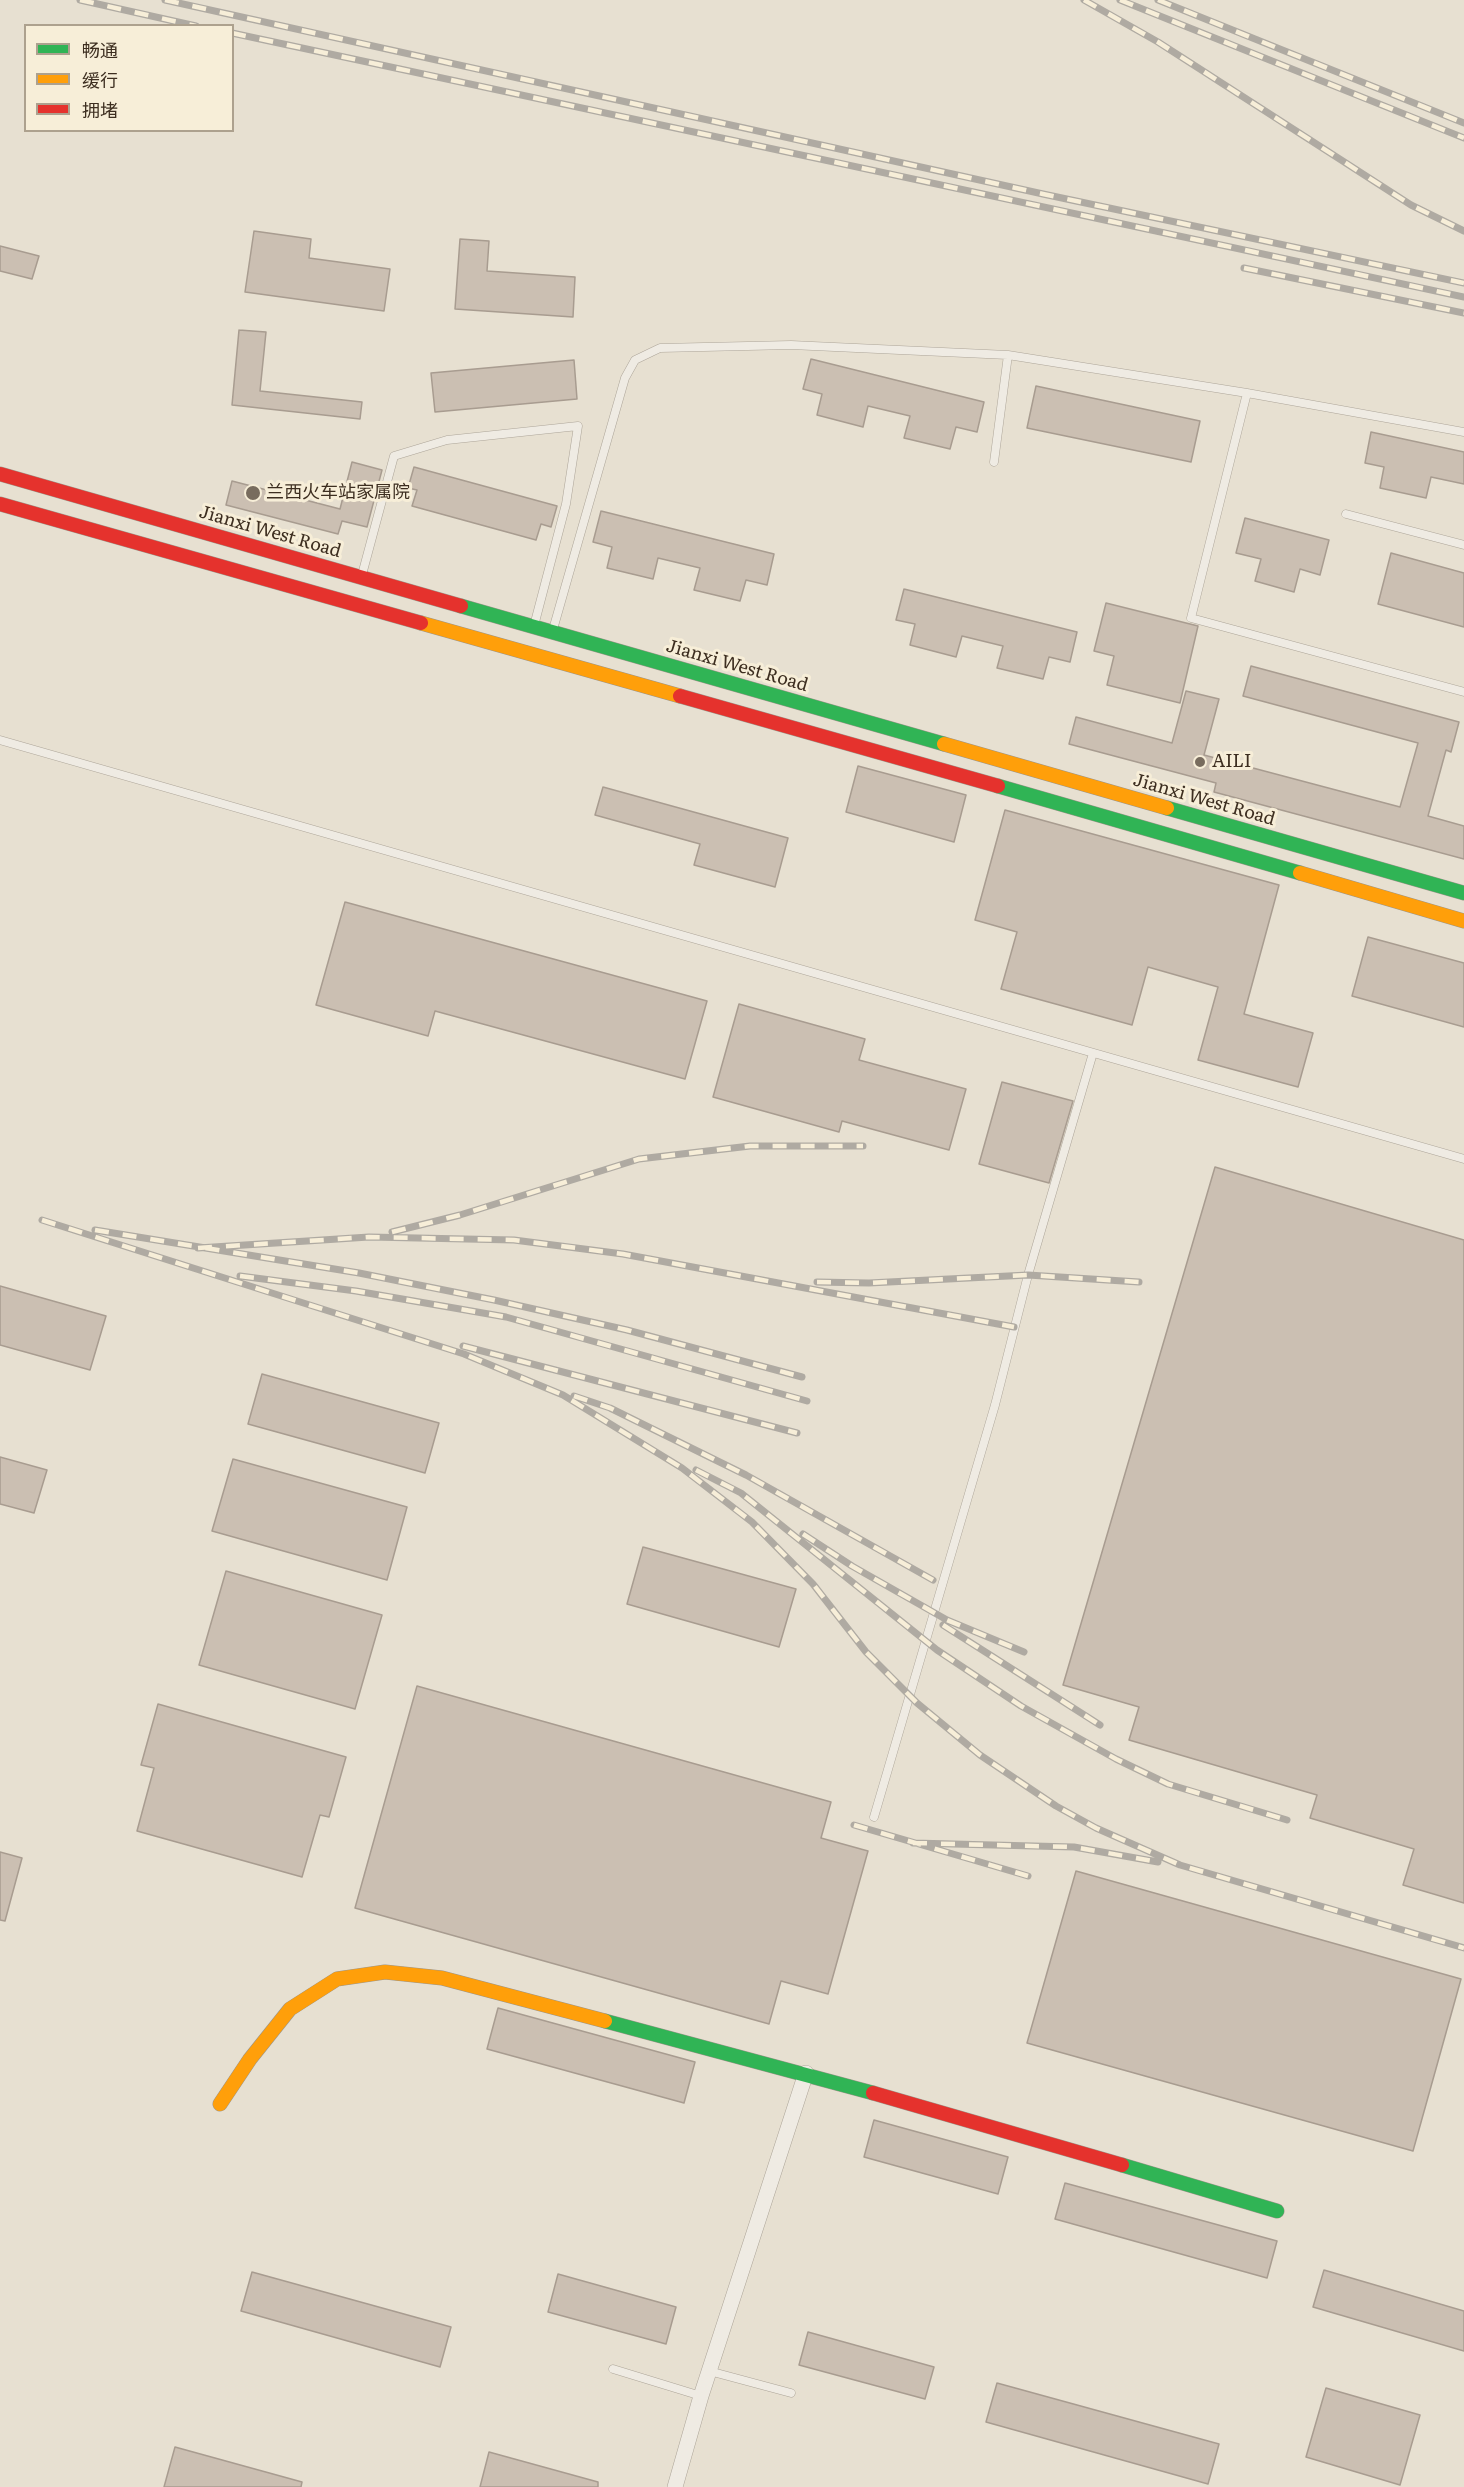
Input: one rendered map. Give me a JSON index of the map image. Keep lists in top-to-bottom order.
{
  "streets": {
    "main road": ["Jianxi West Road"]
  },
  "places": ["兰西火车站家属院", "AILI"],
  "legend": ["畅通", "缓行", "拥堵"]
}
